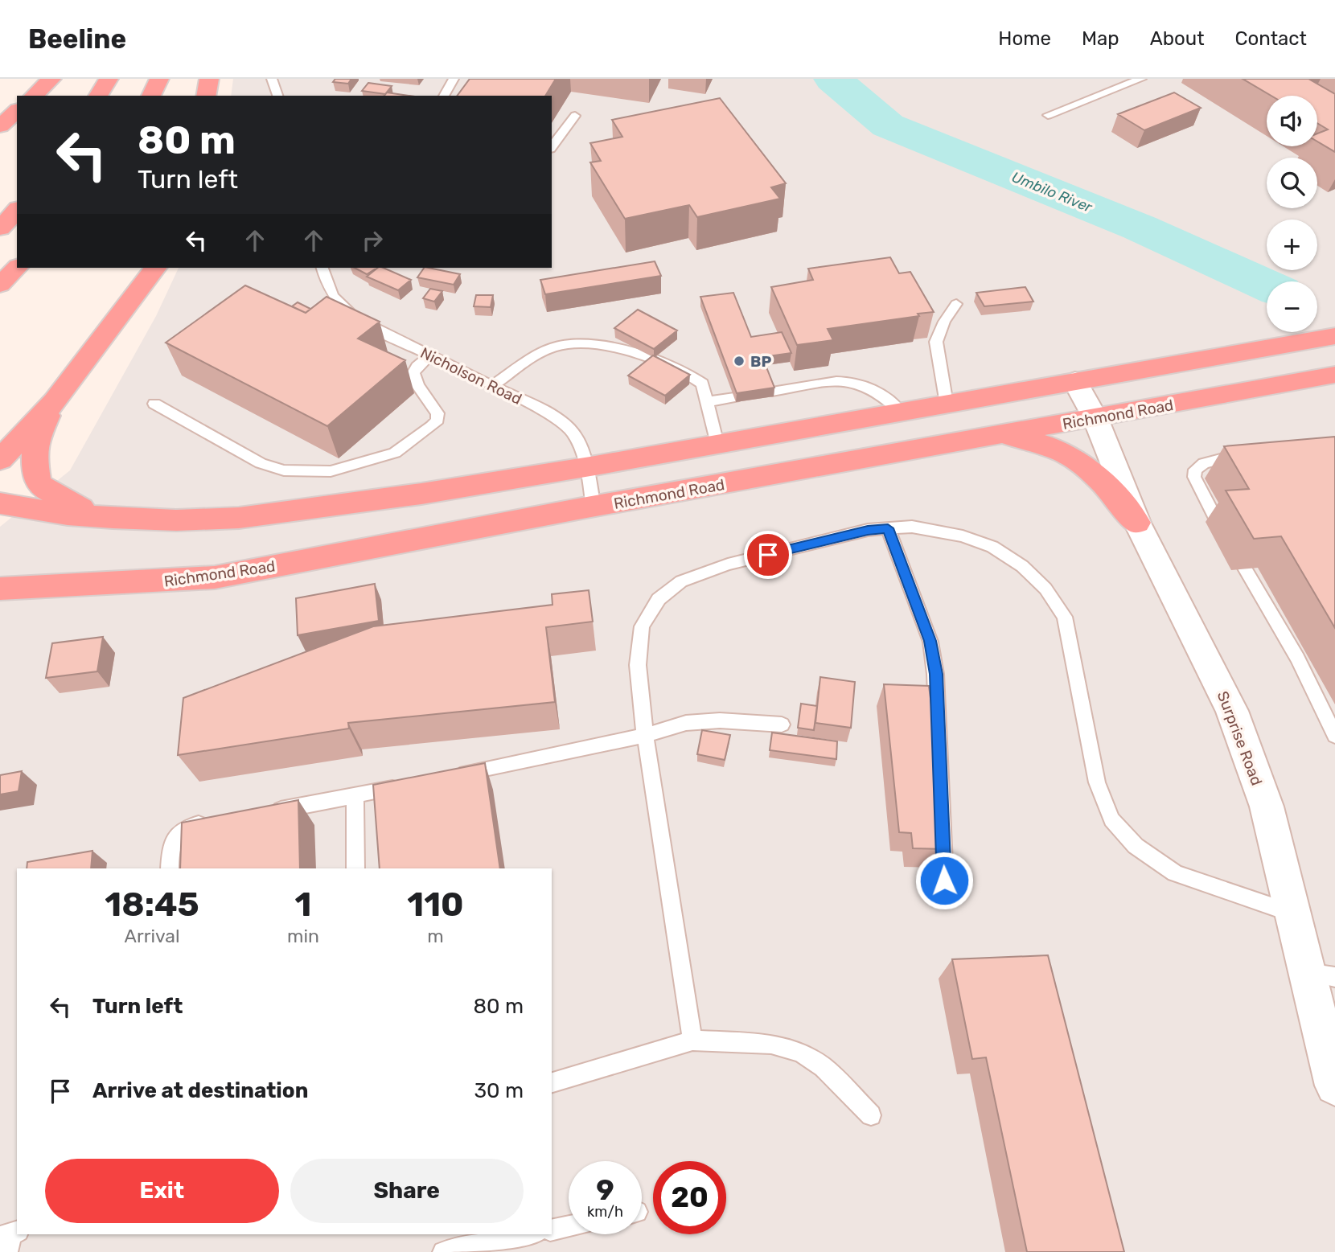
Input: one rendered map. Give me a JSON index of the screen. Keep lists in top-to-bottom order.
{
  "streets": {
    "highway": ["Richmond Road"],
    "street": ["Surprise Road"],
    "lane": ["Nicholson Road"]
  },
  "crossings": [
    ["Nicholson Road", "Richmond Road"],
    ["Richmond Road", "Surprise Road"]
  ],
  "water": ["Umbilo River"],
  "places": ["BP"],
  "page": {
    "header": "Beeline",
    "nav": [
      "Home",
      "Map",
      "About",
      "Contact"
    ],
    "map_buttons": ["+", "−"],
    "turn": ["80 m", "Turn left"],
    "eta": [
      "18:45",
      "Arrival",
      "1",
      "min",
      "110",
      "m"
    ],
    "list": [
      {
        "name": "Turn left",
        "value": "80 m"
      },
      {
        "name": "Arrive at destination",
        "value": "30 m"
      }
    ],
    "buttons": ["Exit", "Share"],
    "speed": "9 km/h",
    "limit": "20"
  }
}
